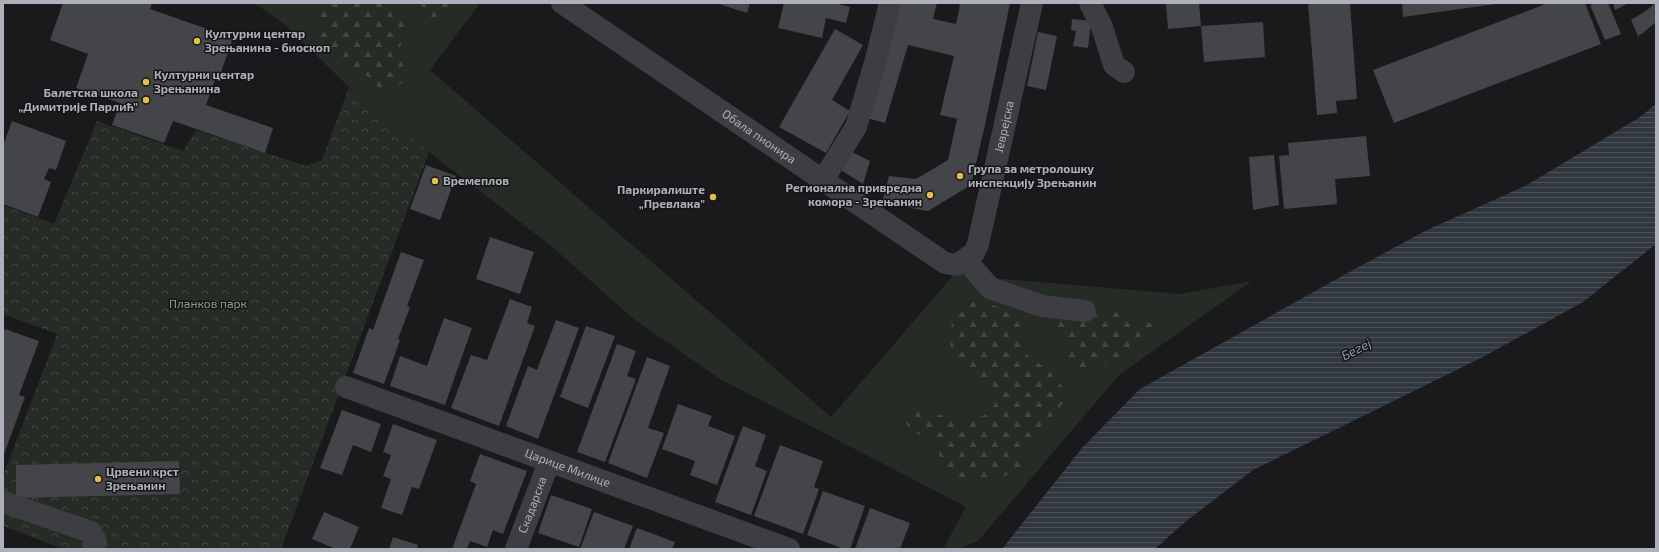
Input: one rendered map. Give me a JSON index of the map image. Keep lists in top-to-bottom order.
{
  "streets": {
    "street": [
      "Јеврејска",
      "Обала пионира",
      "Царице Милице",
      "Скадарска"
    ]
  },
  "crossings": [
    ["Јеврејска", "Обала пионира"],
    ["Царице Милице", "Скадарска"]
  ],
  "water": ["Бегеј"],
  "parks": ["Планков парк"],
  "places": [
    "Културни центар Зрењанина - биоскоп",
    "Културни центар Зрењанина",
    "Балетска школа „Димитрије Парлић”",
    "Група за метролошку инспекцију Зрењанин",
    "Времеплов",
    "Регионална привредна комора - Зрењанин",
    "Паркиралиште „Превлака”",
    "Црвени крст Зрењанин"
  ]
}
